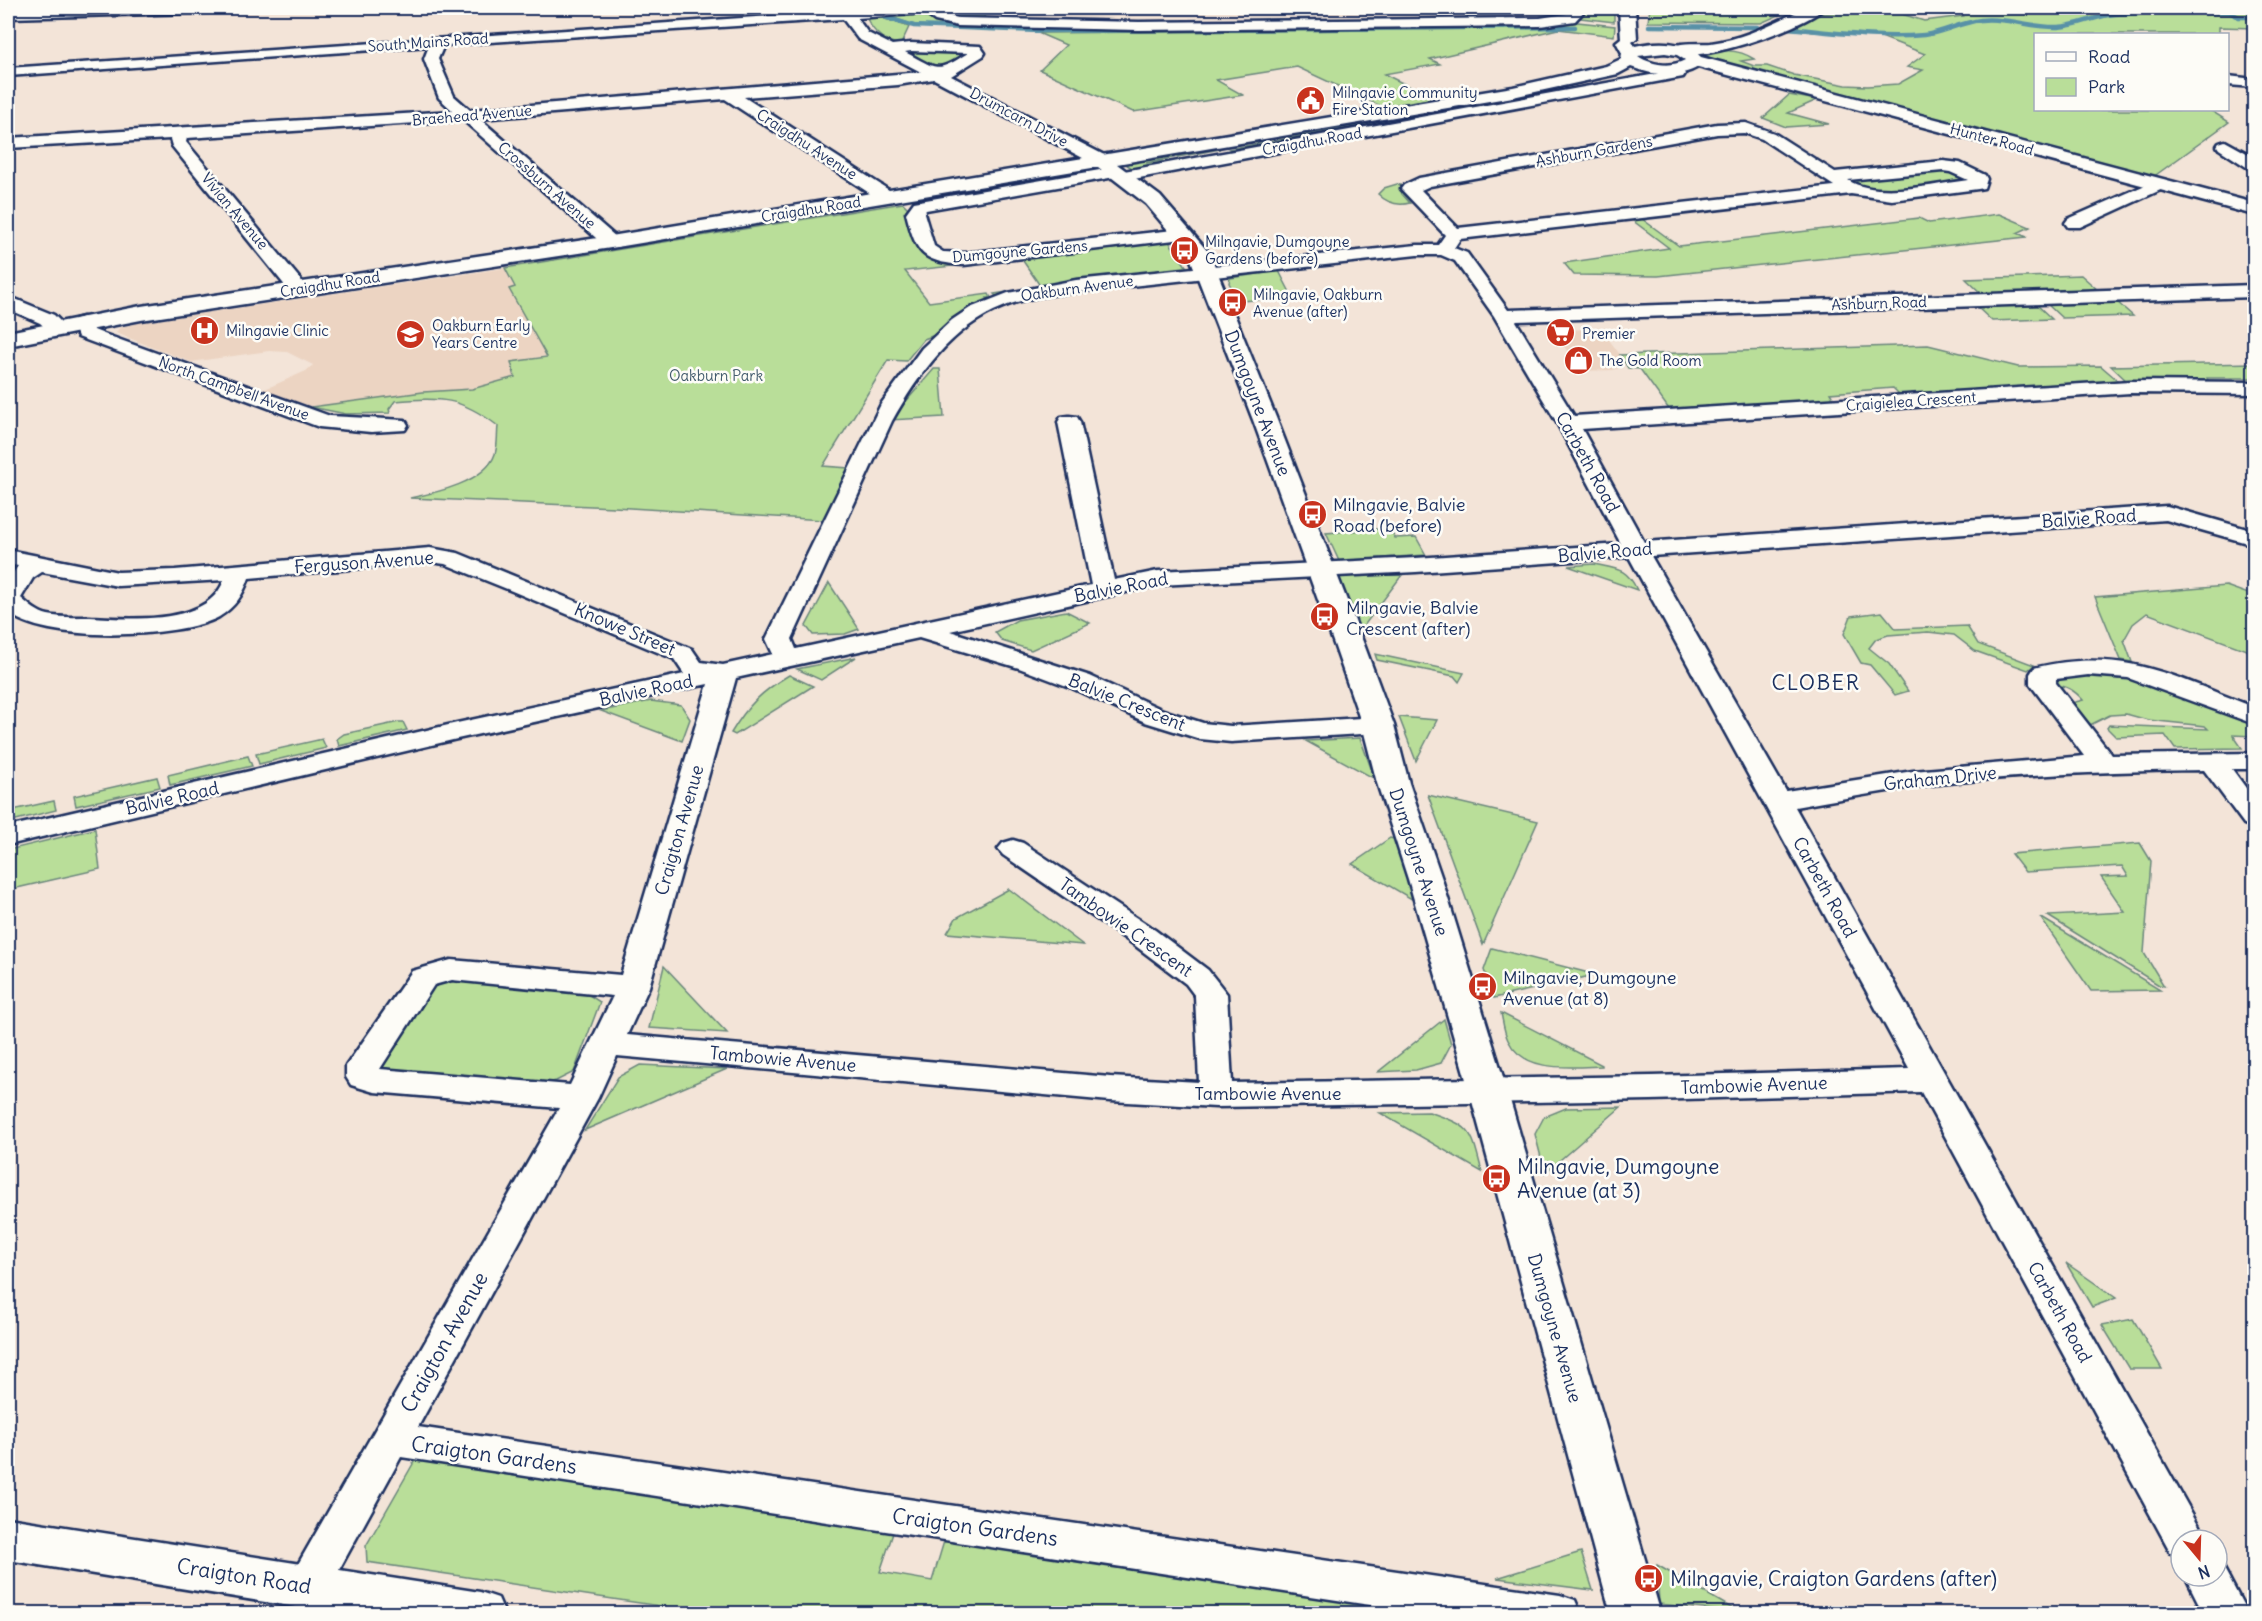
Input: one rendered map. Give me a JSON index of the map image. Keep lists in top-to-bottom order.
{
  "streets": {
    "street": [
      "South Mains Road",
      "Braehead Avenue",
      "Drumcarn Drive",
      "Hunter Road",
      "Craigdhu Road",
      "Craigdhu Avenue",
      "Ashburn Gardens",
      "Crossburn Avenue",
      "Vivian Avenue",
      "Dumgoyne Gardens",
      "Oakburn Avenue",
      "Ashburn Road",
      "North Campbell Avenue",
      "Craigielea Crescent",
      "Dumgoyne Avenue",
      "Carbeth Road",
      "Balvie Road",
      "Ferguson Avenue",
      "Knowe Street",
      "Balvie Crescent",
      "Graham Drive",
      "Craigton Avenue",
      "Tambowie Crescent",
      "Tambowie Avenue",
      "Craigton Gardens",
      "Craigton Road"
    ]
  },
  "crossings": [
    ["South Mains Road", "Drumcarn Drive"],
    ["South Mains Road", "Crossburn Avenue"],
    ["Braehead Avenue", "Drumcarn Drive"],
    ["Braehead Avenue", "Craigdhu Avenue"],
    ["Braehead Avenue", "Crossburn Avenue"],
    ["Braehead Avenue", "Vivian Avenue"],
    ["Drumcarn Drive", "Craigdhu Road"],
    ["Drumcarn Drive", "Dumgoyne Gardens"],
    ["Drumcarn Drive", "Dumgoyne Avenue"],
    ["Hunter Road", "Craigdhu Road"],
    ["Craigdhu Road", "Craigdhu Avenue"],
    ["Craigdhu Road", "Crossburn Avenue"],
    ["Craigdhu Road", "Vivian Avenue"],
    ["Craigdhu Road", "Dumgoyne Gardens"],
    ["Craigdhu Road", "North Campbell Avenue"],
    ["Craigdhu Road", "Dumgoyne Avenue"],
    ["Ashburn Gardens", "Oakburn Avenue"],
    ["Ashburn Gardens", "Carbeth Road"],
    ["Dumgoyne Gardens", "Dumgoyne Avenue"],
    ["Oakburn Avenue", "Dumgoyne Avenue"],
    ["Oakburn Avenue", "Carbeth Road"],
    ["Oakburn Avenue", "Balvie Road"],
    ["Ashburn Road", "Carbeth Road"],
    ["Craigielea Crescent", "Carbeth Road"],
    ["Dumgoyne Avenue", "Balvie Road"],
    ["Dumgoyne Avenue", "Balvie Crescent"],
    ["Dumgoyne Avenue", "Tambowie Avenue"],
    ["Carbeth Road", "Balvie Road"],
    ["Carbeth Road", "Graham Drive"],
    ["Carbeth Road", "Tambowie Avenue"],
    ["Balvie Road", "Knowe Street"],
    ["Balvie Road", "Balvie Crescent"],
    ["Balvie Road", "Craigton Avenue"],
    ["Ferguson Avenue", "Knowe Street"],
    ["Knowe Street", "Craigton Avenue"],
    ["Craigton Avenue", "Tambowie Avenue"],
    ["Craigton Avenue", "Craigton Gardens"],
    ["Craigton Avenue", "Craigton Road"],
    ["Tambowie Crescent", "Tambowie Avenue"]
  ],
  "districts": ["CLOBER"],
  "parks": ["Oakburn Park"],
  "places": {
    "public building": ["Milngavie Community Fire Station"],
    "bus stop": [
      "Milngavie, Dumgoyne Gardens (before)",
      "Milngavie, Oakburn Avenue (after)",
      "Milngavie, Balvie Road (before)",
      "Milngavie, Balvie Crescent (after)",
      "Milngavie, Dumgoyne Avenue (at 8)",
      "Milngavie, Dumgoyne Avenue (at 3)",
      "Milngavie, Craigton Gardens (after)"
    ],
    "hospital": ["Milngavie Clinic"],
    "supermarket": ["Premier"],
    "school or university": ["Oakburn Early Years Centre"],
    "shop": ["The Gold Room"]
  },
  "legend": ["Road", "Park"],
  "north": "bottom"
}
